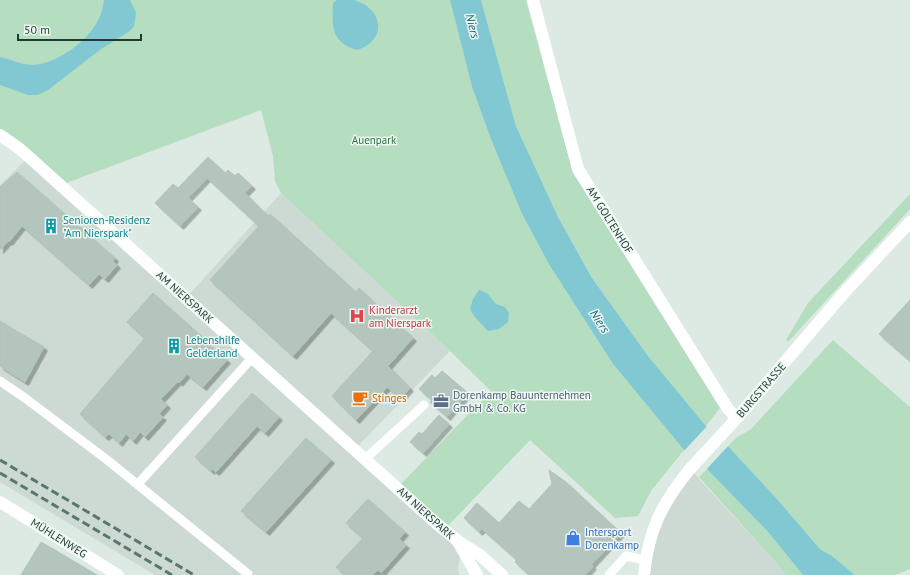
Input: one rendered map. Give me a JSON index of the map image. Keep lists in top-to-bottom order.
{
  "streets": {
    "street": [
      "AM GOLTENHOF",
      "AM NIERSPARK",
      "BURGSTRASSE",
      "MÜHLENWEG"
    ]
  },
  "crossings": [
    ["AM GOLTENHOF", "BURGSTRASSE"]
  ],
  "water": ["Niers"],
  "parks": ["Auenpark"],
  "places": {
    "building": ["Senioren-Residenz \"Am Nierspark\"", "Lebenshilfe Gelderland"],
    "hospital": ["Kinderarzt am Nierspark"],
    "cafe": ["Stinges"],
    "office": ["Dorenkamp Bauunternehmen GmbH & Co. KG"],
    "shop": ["Intersport Dorenkamp"]
  },
  "scale_bar": "50 m"
}
